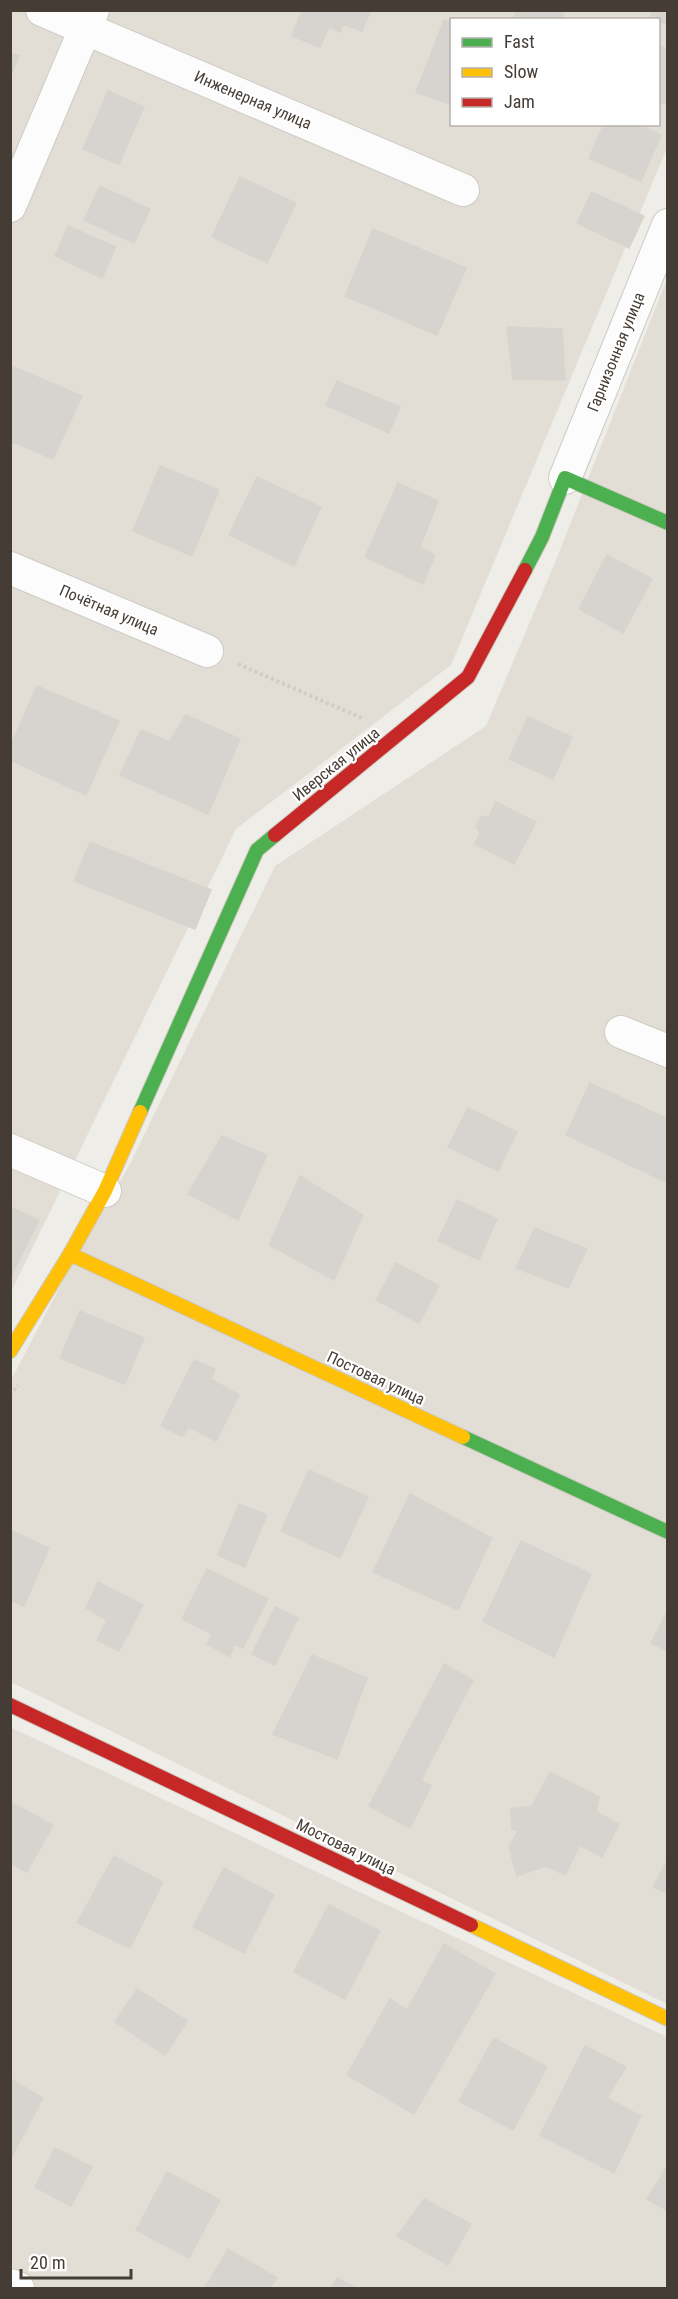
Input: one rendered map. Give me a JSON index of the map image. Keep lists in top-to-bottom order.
{
  "streets": {
    "street": [
      "Инженерная улица",
      "Гарнизонная улица",
      "Почётная улица",
      "Иверская улица",
      "Постовая улица",
      "Мостовая улица"
    ]
  },
  "crossings": [
    ["Гарнизонная улица", "Иверская улица"],
    ["Иверская улица", "Постовая улица"]
  ],
  "legend": ["Fast", "Slow", "Jam"],
  "scale_bar": "20 m"
}
